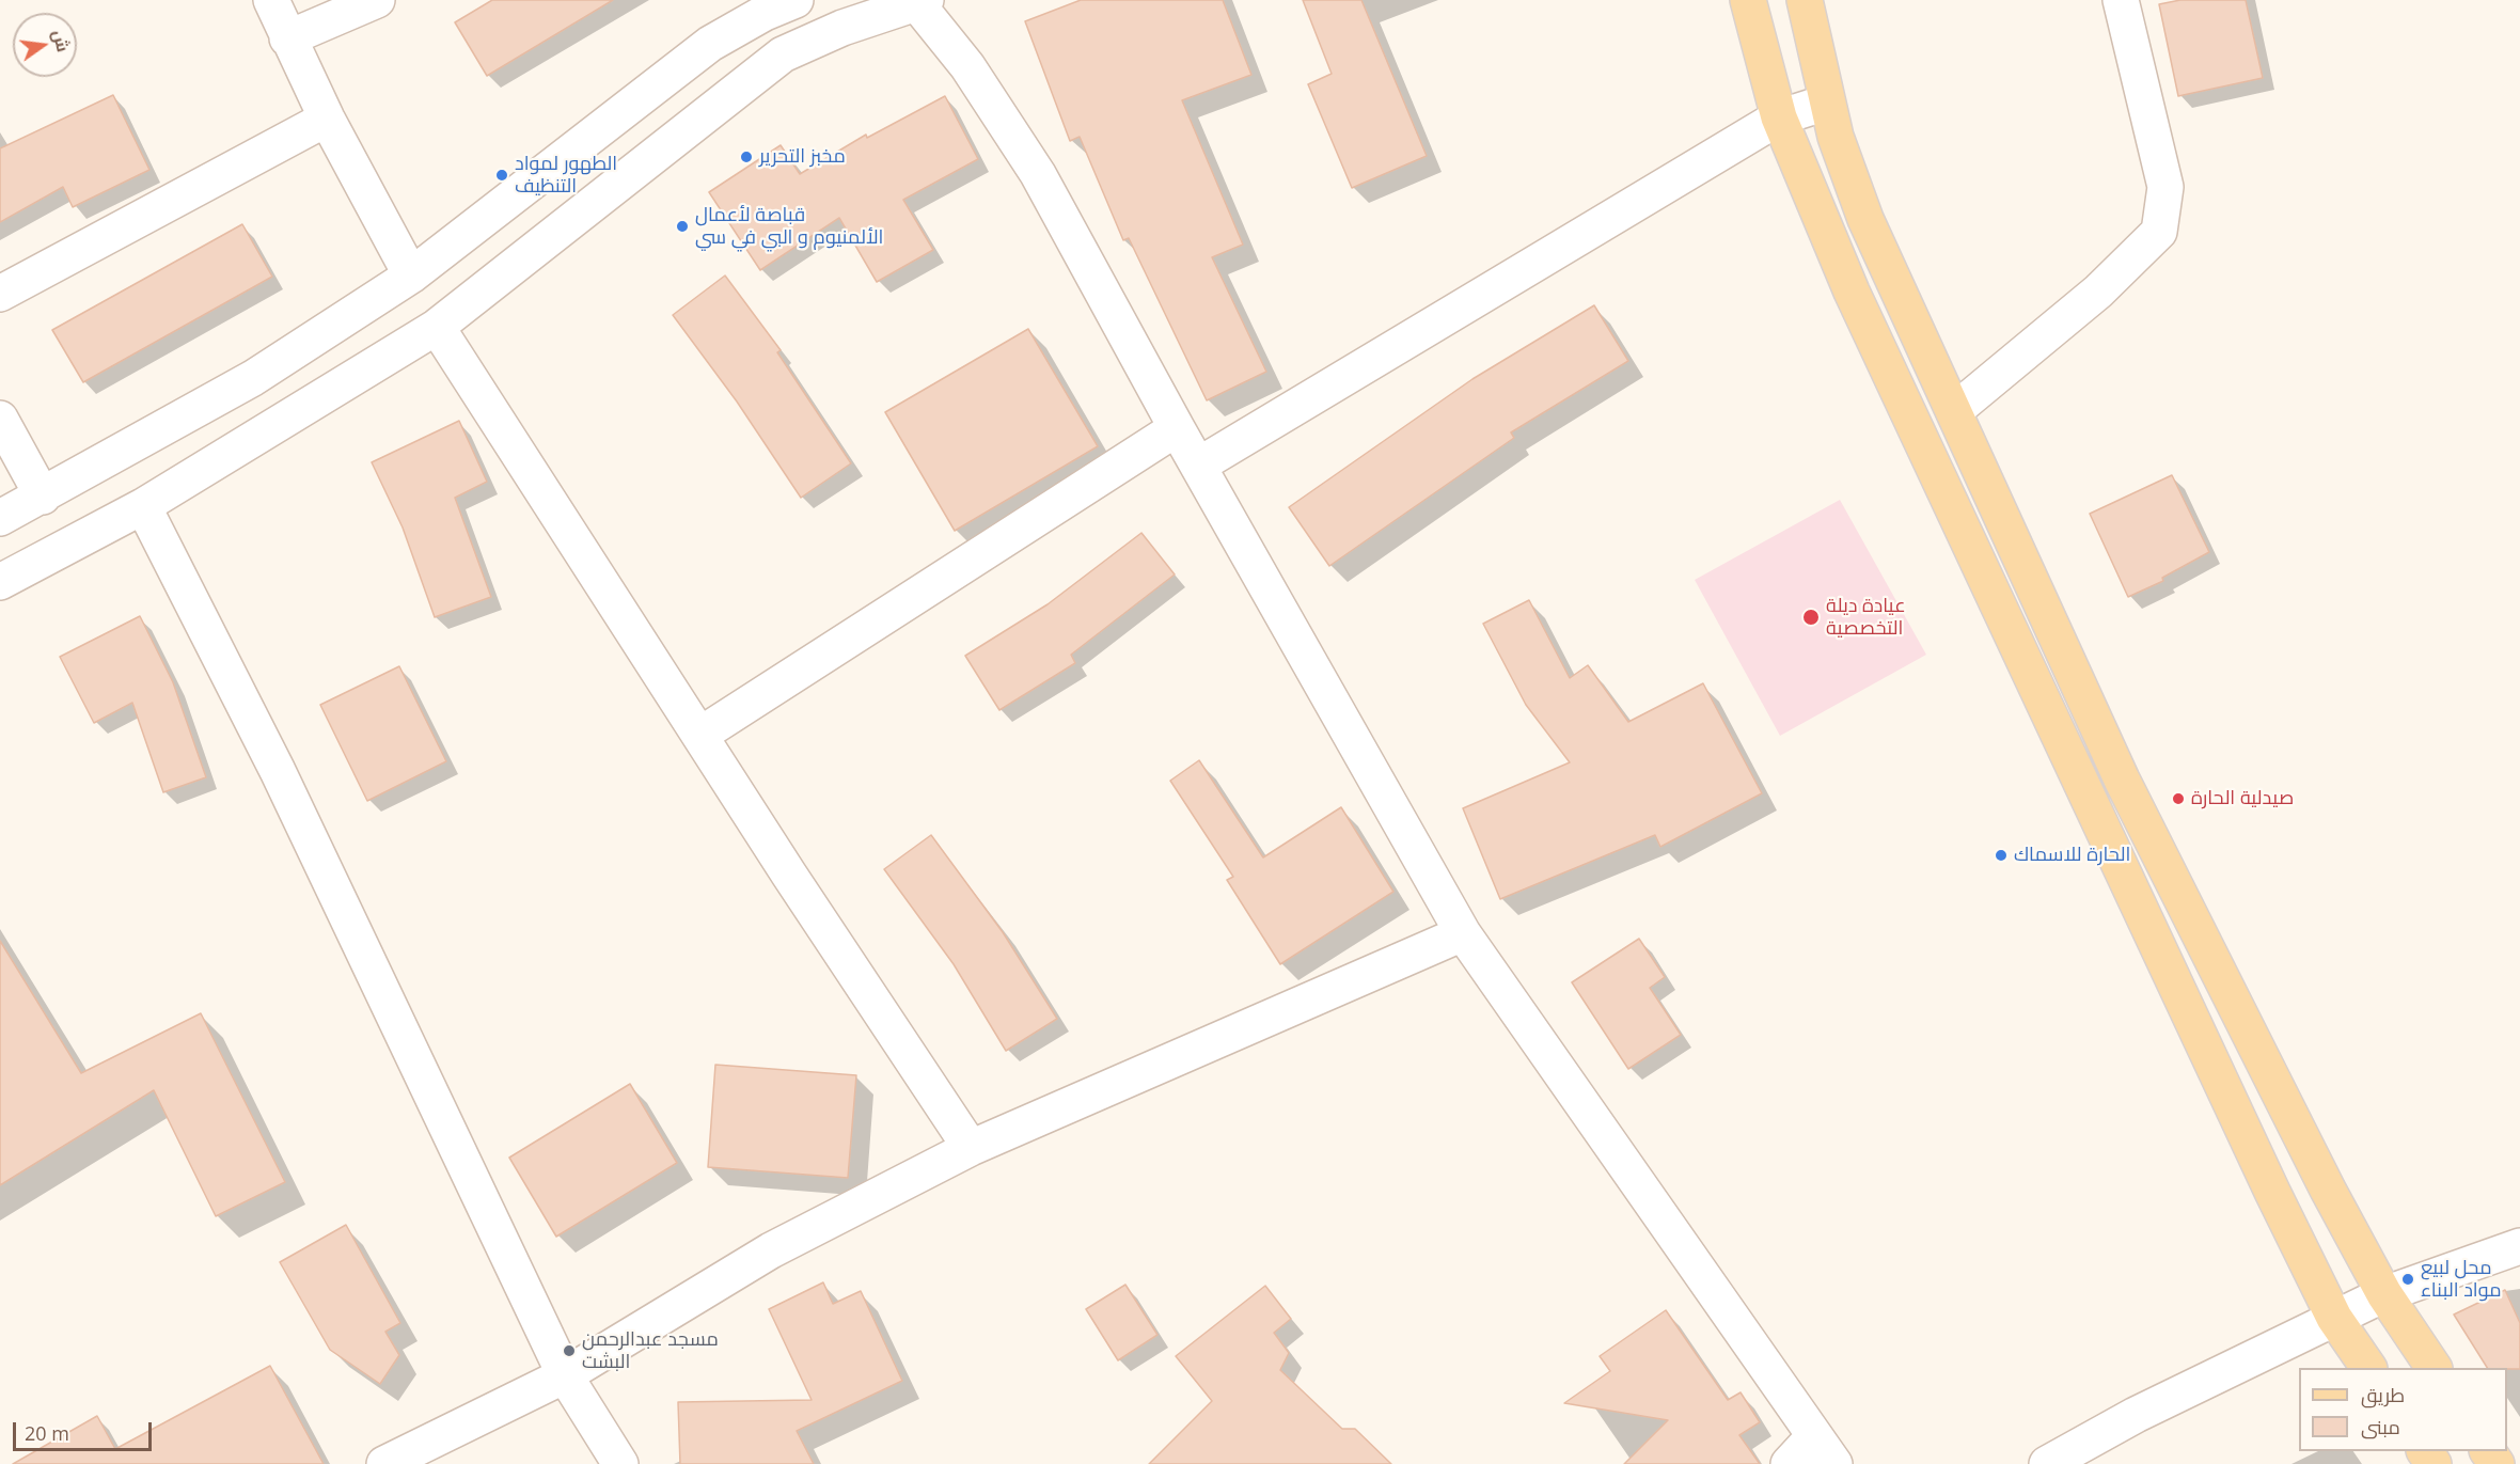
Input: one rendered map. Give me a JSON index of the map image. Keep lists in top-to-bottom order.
{
  "places": [
    "مخبز التحرير",
    "الطهور لمواد التنظيف",
    "قباصة لأعمال الألمنيوم و البي في سي",
    "عيادة ديلة التخصصية",
    "صيدلية الحارة",
    "الحارة للاسماك",
    "محل لبيع مواد البناء",
    "مسجد عبدالرحمن البشت"
  ],
  "legend": ["طريق", "مبنى"],
  "scale_bar": "20 m",
  "north": "right"
}
